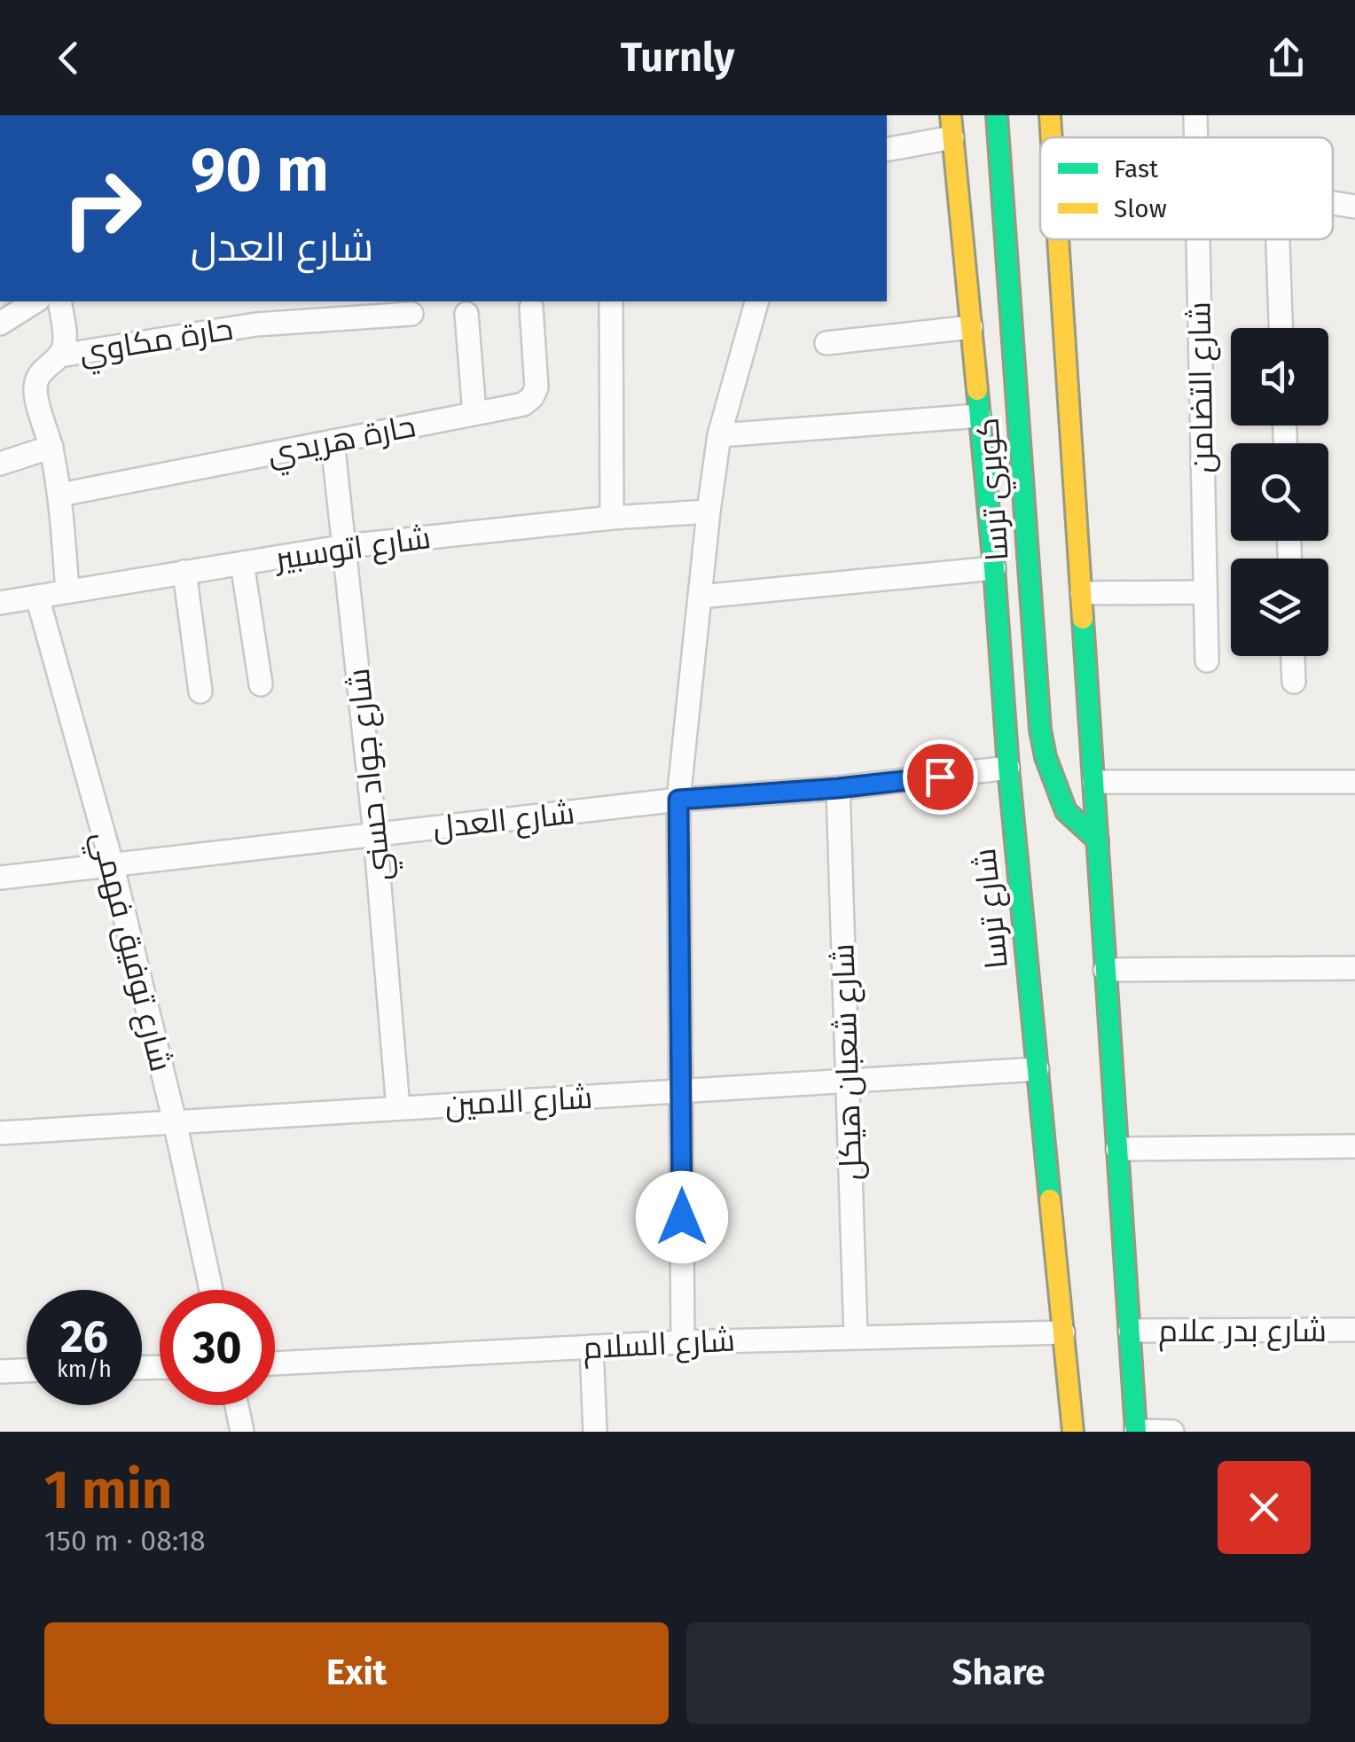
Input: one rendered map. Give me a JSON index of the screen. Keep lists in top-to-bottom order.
{
  "streets": {
    "main road": ["كوبري ترسا", "شارع ترسا"],
    "street": [
      "حارة مكاوي",
      "شارع التضامن",
      "حارة هريدي",
      "شارع اتوسبير",
      "شارع جواد حسني",
      "شارع العدل",
      "شارع توفيق فهمي",
      "شارع شعبان هيكل",
      "شارع الامين",
      "شارع بدر علام",
      "شارع السلام"
    ]
  },
  "crossings": [
    ["حارة هريدي", "شارع جواد حسني"],
    ["شارع اتوسبير", "شارع جواد حسني"],
    ["شارع اتوسبير", "شارع توفيق فهمي"],
    ["شارع جواد حسني", "شارع العدل"],
    ["شارع جواد حسني", "شارع الامين"],
    ["شارع العدل", "شارع ترسا"],
    ["شارع العدل", "شارع توفيق فهمي"],
    ["شارع العدل", "شارع شعبان هيكل"],
    ["شارع ترسا", "شارع الامين"],
    ["شارع ترسا", "شارع السلام"],
    ["شارع توفيق فهمي", "شارع الامين"],
    ["شارع شعبان هيكل", "شارع الامين"],
    ["شارع شعبان هيكل", "شارع السلام"]
  ],
  "legend": ["Fast", "Slow"],
  "page": {
    "header": "Turnly",
    "turn": ["90 m", "شارع العدل"],
    "speed": "26 km/h",
    "limit": "30",
    "heading": ["1 min", "150 m · 08:18"],
    "buttons": ["Exit", "Share"]
  }
}
